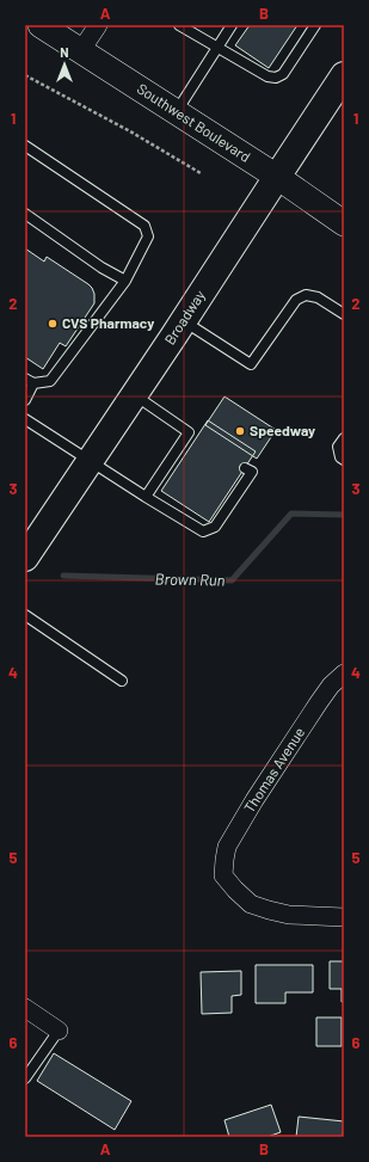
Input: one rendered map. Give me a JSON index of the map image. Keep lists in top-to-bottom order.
{
  "streets": {
    "main road": ["Broadway"],
    "street": ["Southwest Boulevard", "Thomas Avenue"]
  },
  "crossings": [
    ["Southwest Boulevard", "Broadway"]
  ],
  "water": ["Brown Run"],
  "places": ["CVS Pharmacy", "Speedway"],
  "north": "top",
  "grid": {
    "columns": ["A", "B"],
    "rows": [
      "1",
      "2",
      "3",
      "4",
      "5",
      "6"
    ]
  }
}
